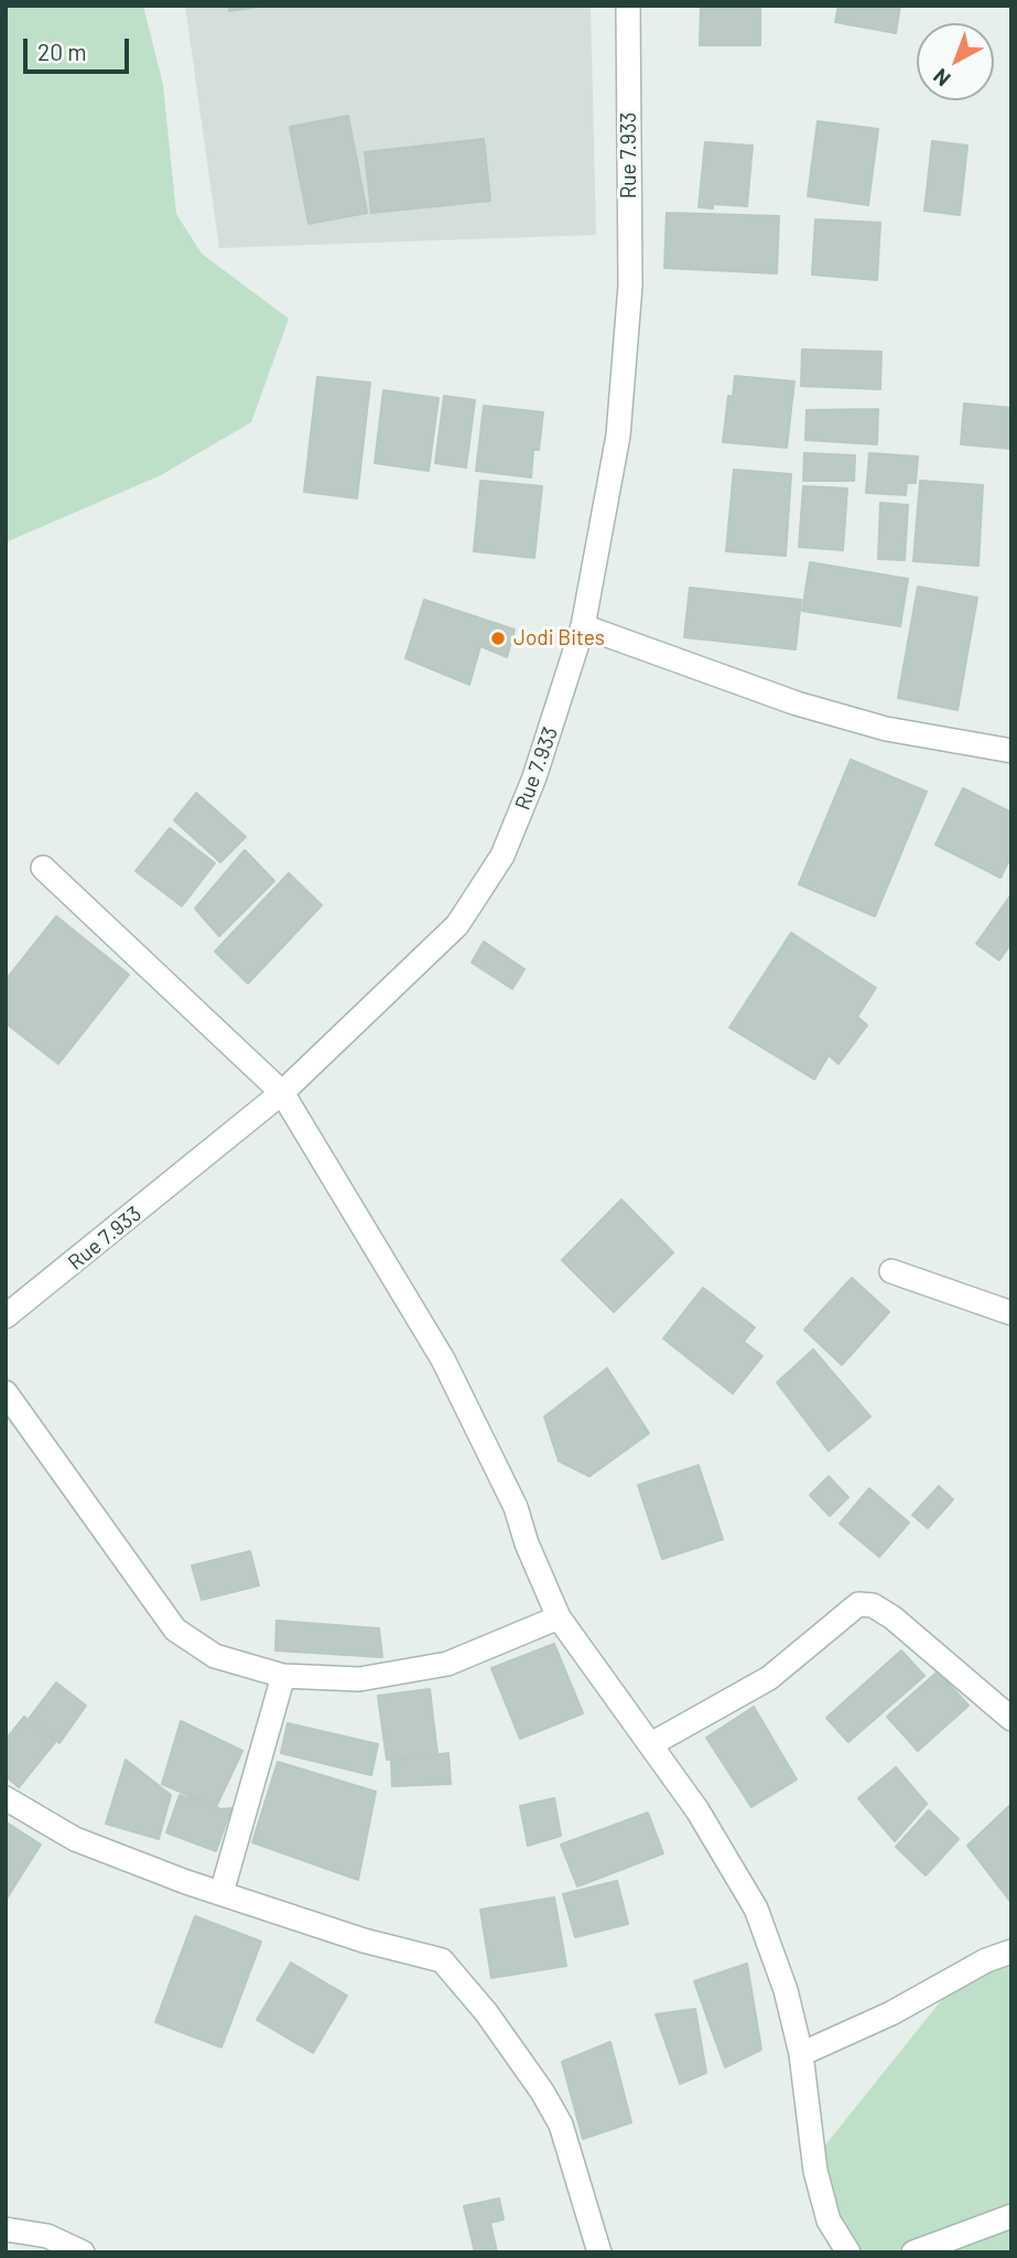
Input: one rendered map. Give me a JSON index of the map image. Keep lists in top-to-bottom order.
{
  "streets": {
    "street": ["Rue 7.933"]
  },
  "places": ["Jodi Bites"],
  "scale_bar": "20 m",
  "north": "bottom left"
}
